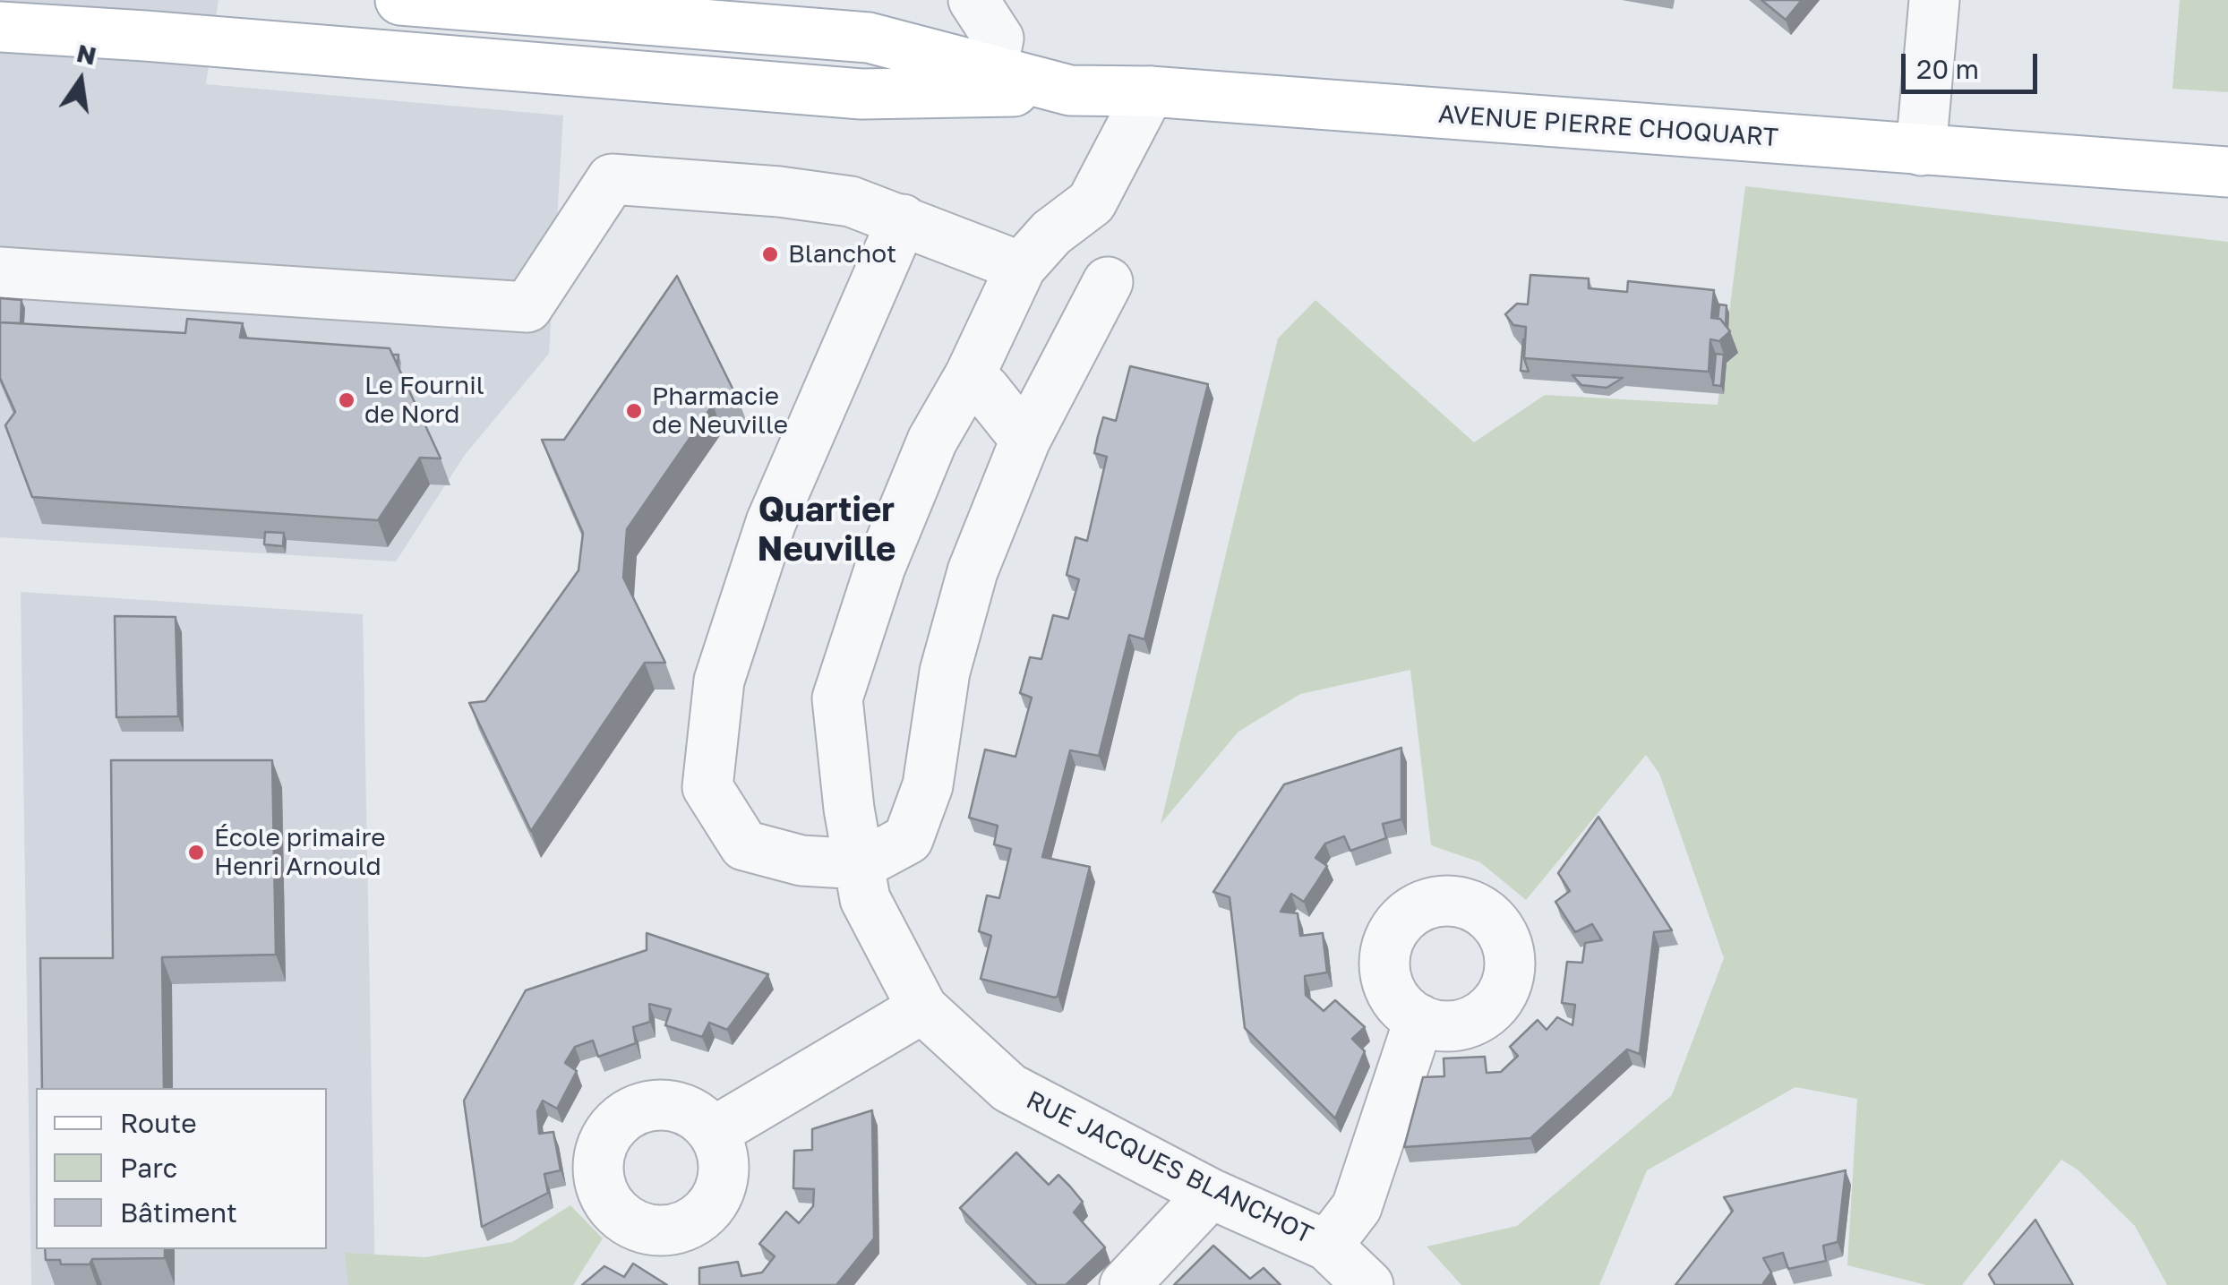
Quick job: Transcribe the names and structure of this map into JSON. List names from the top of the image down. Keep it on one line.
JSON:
{"streets":{"main road":["AVENUE PIERRE CHOQUART"],"street":["RUE JACQUES BLANCHOT"]},"crossings":[["AVENUE PIERRE CHOQUART","RUE JACQUES BLANCHOT"]],"districts":["Quartier Neuville"],"places":["Blanchot","Le Fournil de Nord","Pharmacie de Neuville","École primaire Henri Arnould"],"legend":["Route","Parc","Bâtiment"],"scale_bar":"20 m","north":"top"}
